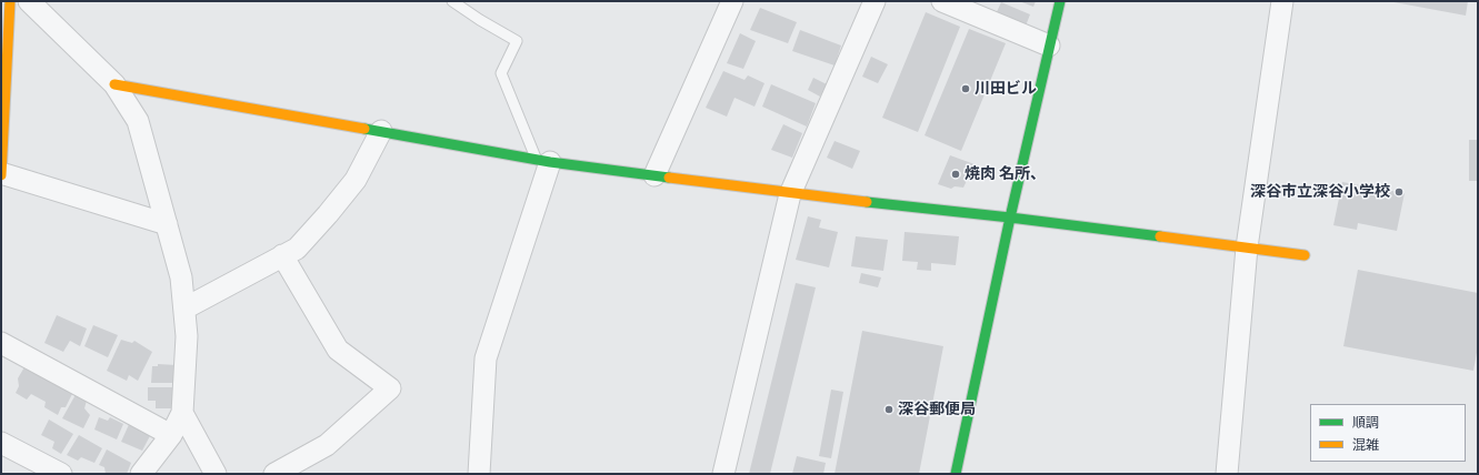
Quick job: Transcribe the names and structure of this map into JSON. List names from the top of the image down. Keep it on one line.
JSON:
{"places":["川田ビル","焼肉 名所、","深谷市立深谷小学校","深谷郵便局"],"legend":["順調","混雑"]}
